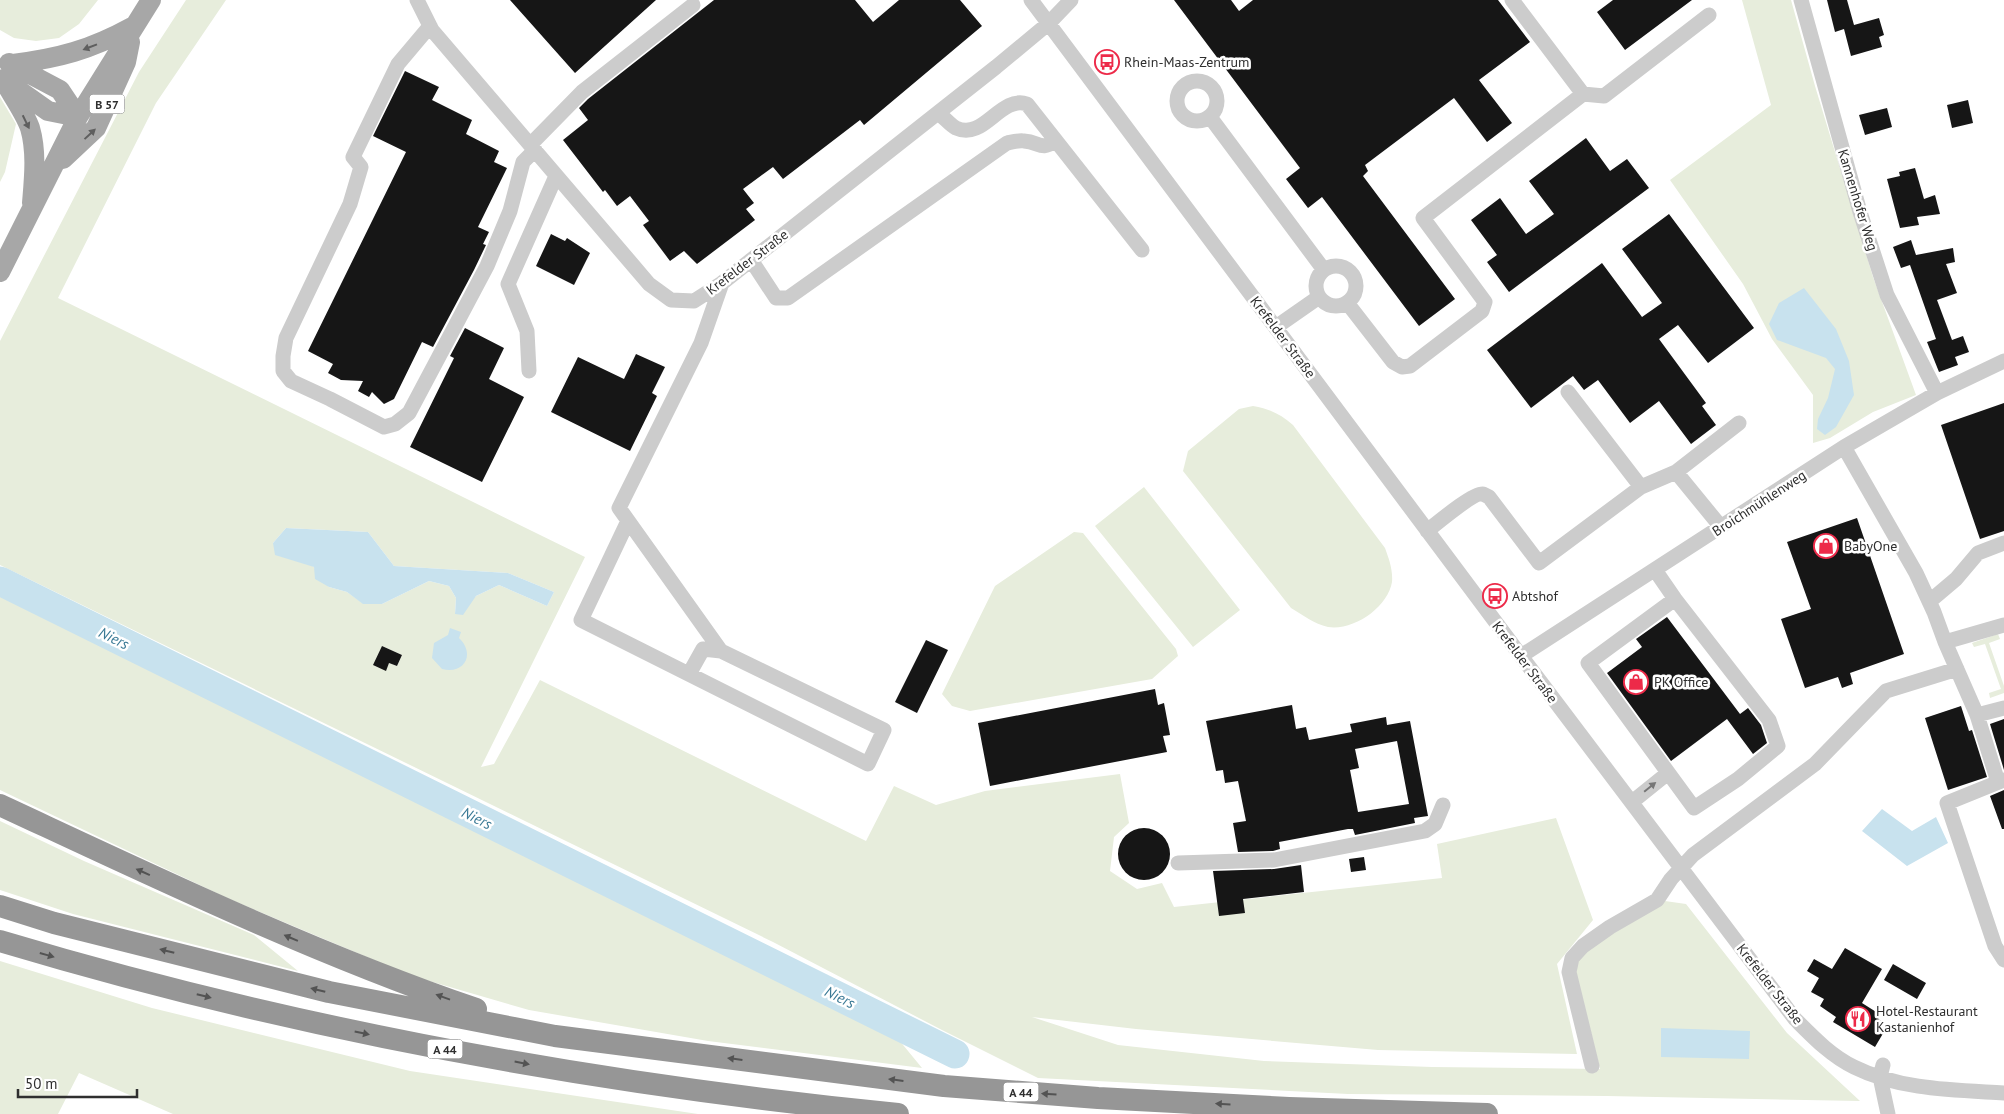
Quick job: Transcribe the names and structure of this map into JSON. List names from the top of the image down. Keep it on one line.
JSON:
{"streets":{"highway":["A 44"],"main road":["B 57"],"street":["Kannenhofer Weg","Krefelder Straße","Broichmühlenweg"]},"crossings":[["Kannenhofer Weg","Broichmühlenweg"],["Krefelder Straße","Broichmühlenweg"]],"water":["Niers"],"places":{"bus stop":["Rhein-Maas-Zentrum","Abtshof"],"shop":["BabyOne","PK Office"],"restaurant":["Hotel-Restaurant Kastanienhof"]},"scale_bar":"50 m"}
